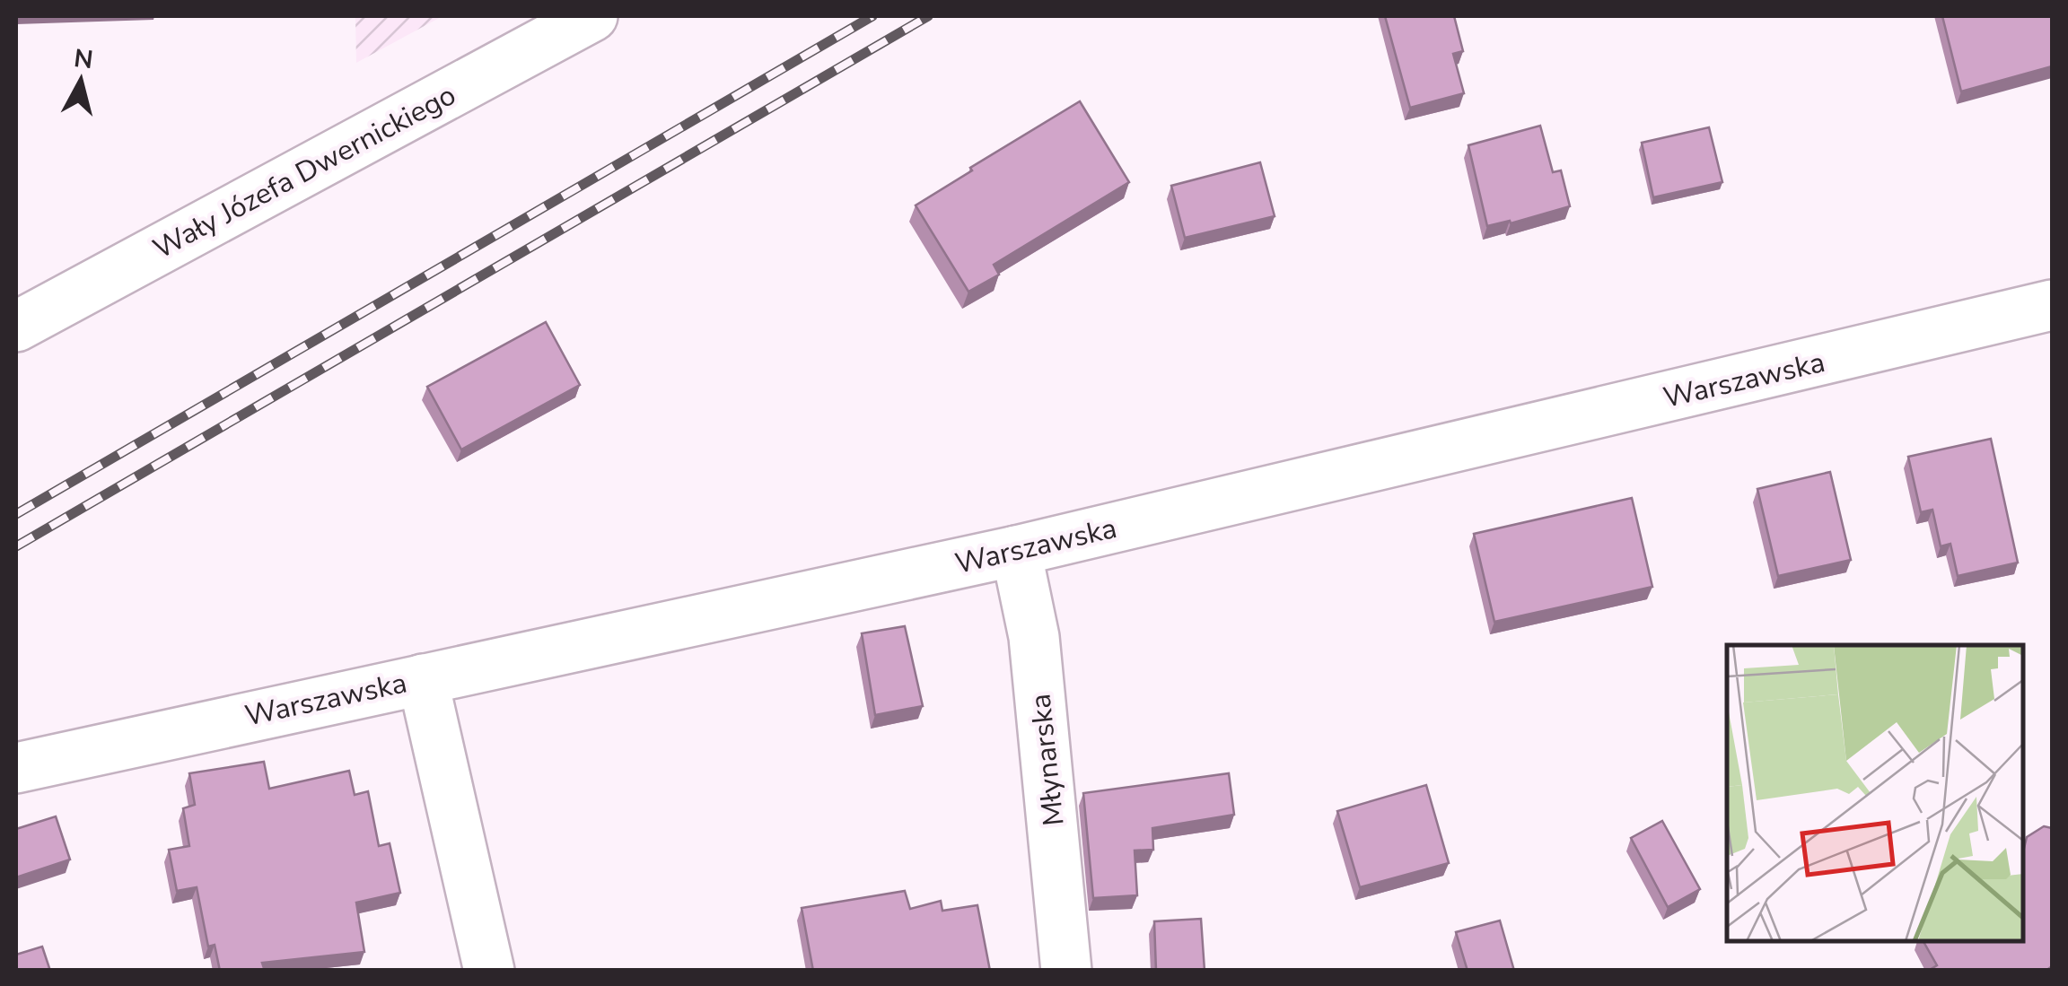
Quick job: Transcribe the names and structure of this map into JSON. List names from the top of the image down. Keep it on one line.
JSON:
{"streets":{"street":["Wały Józefa Dwernickiego","Warszawska","Młynarska"]},"crossings":[["Warszawska","Młynarska"]],"north":"top"}
